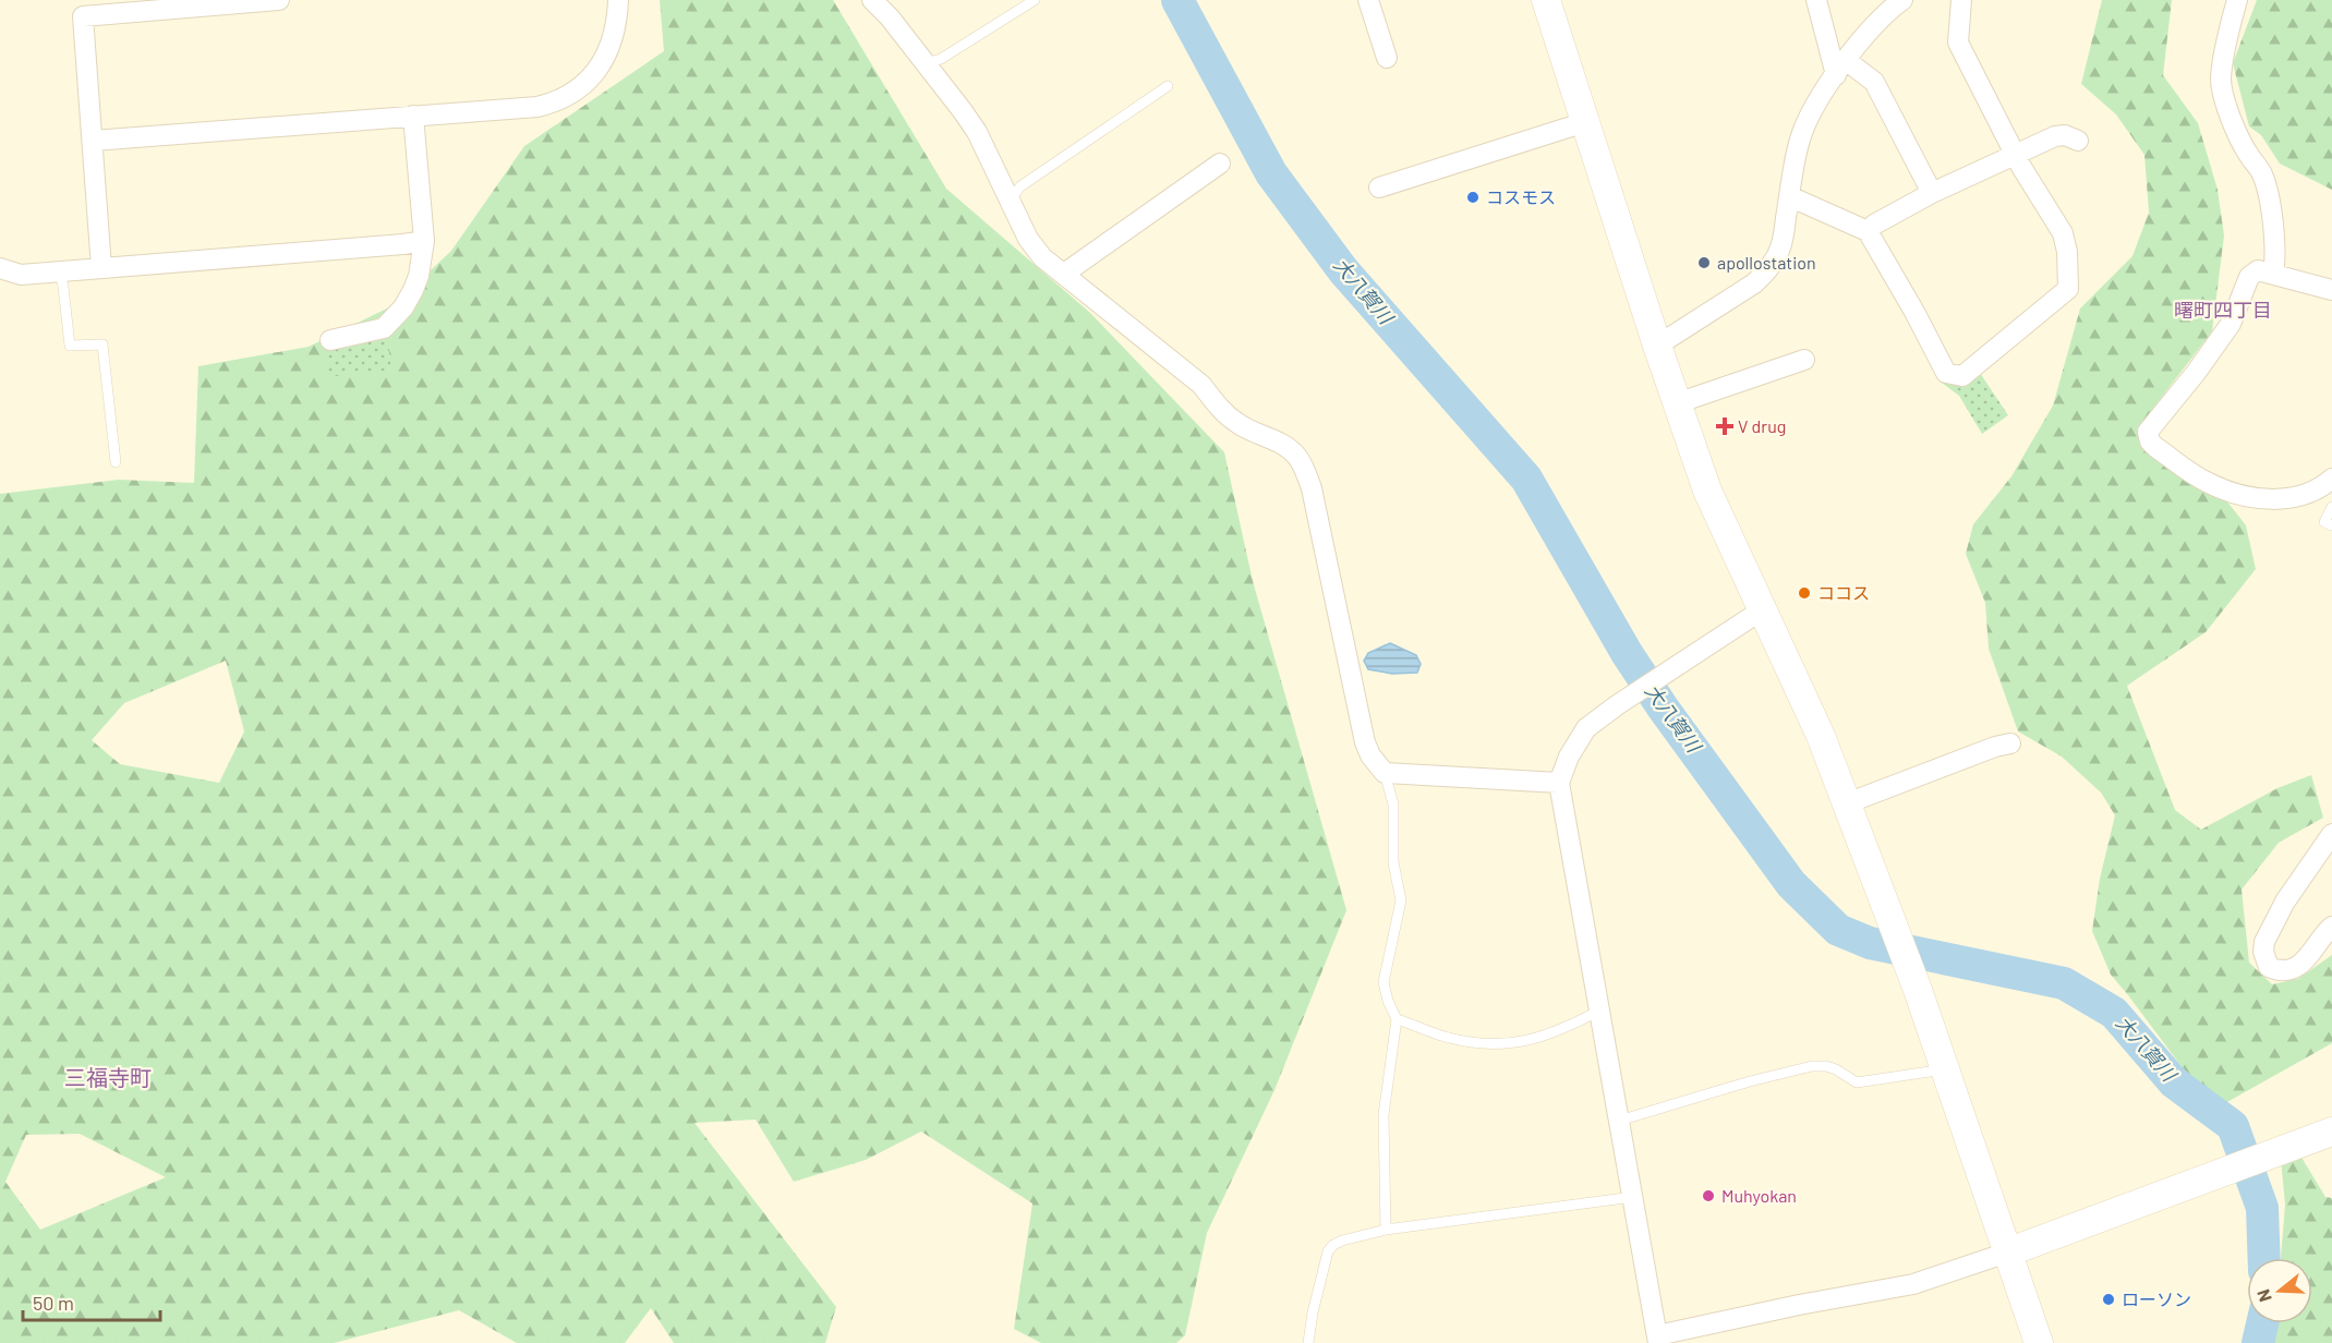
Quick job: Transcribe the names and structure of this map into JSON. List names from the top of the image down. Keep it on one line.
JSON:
{"districts":["曙町四丁目","三福寺町"],"water":["大八賀川"],"places":{"other":["コスモス","apollostation","ココス","Muhyokan","ローソン"],"health":["V drug"]},"scale_bar":"50 m","north":"left"}
